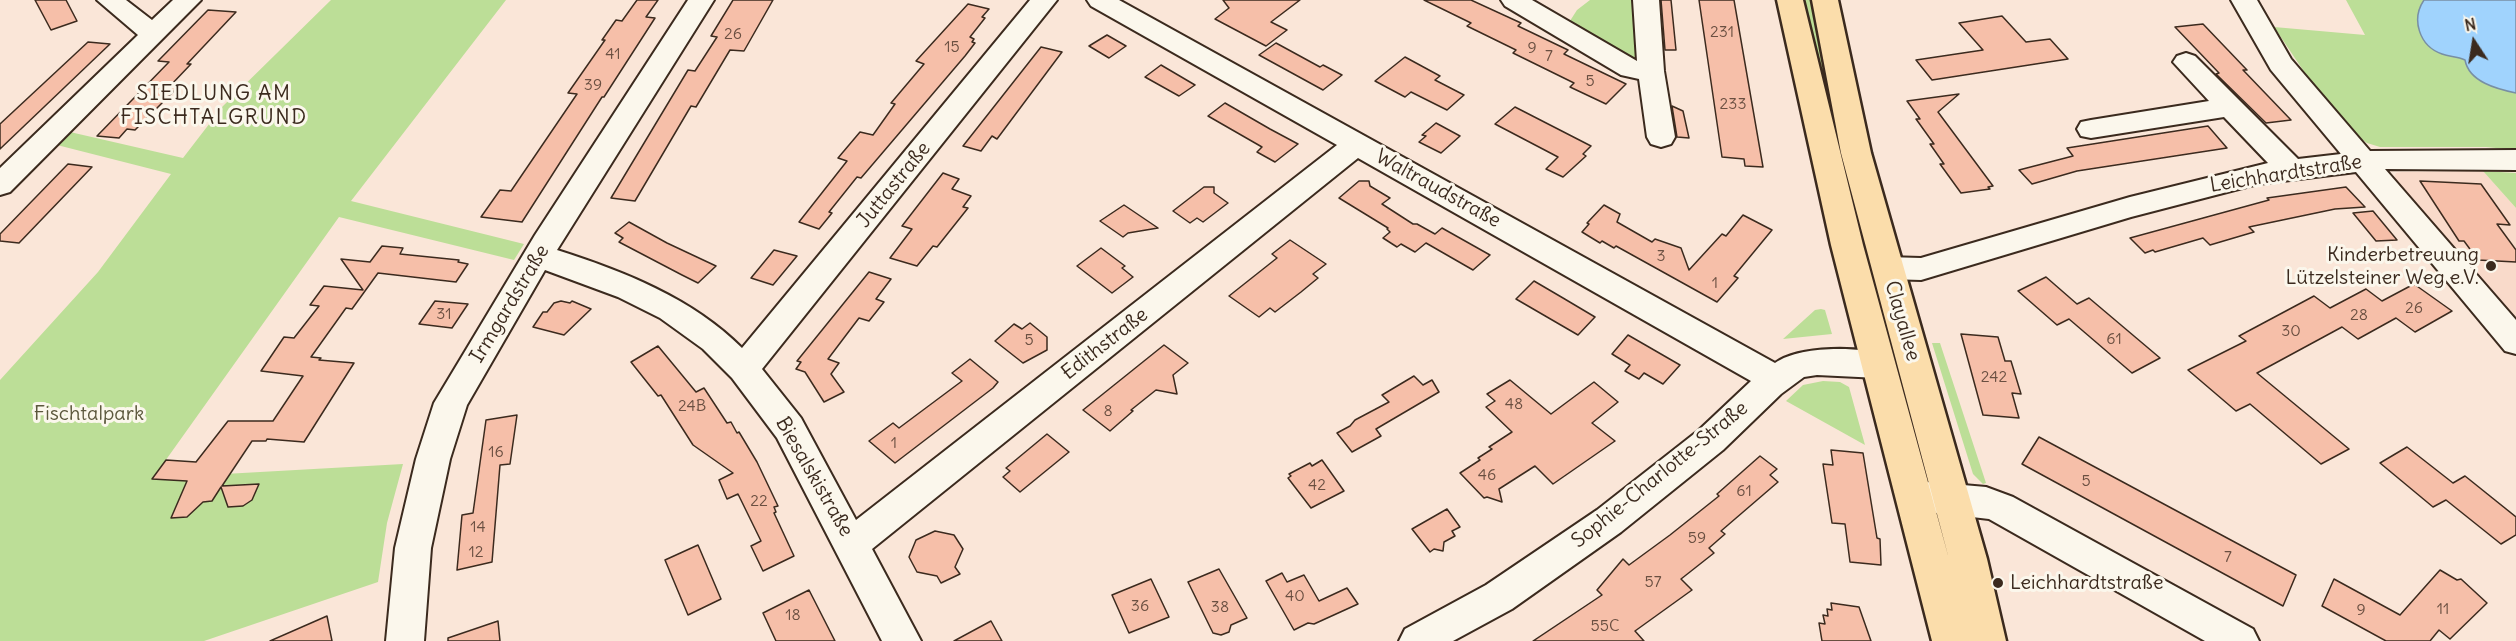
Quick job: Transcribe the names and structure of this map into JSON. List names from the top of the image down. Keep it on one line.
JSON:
{"streets":{"main road":["Clayallee"],"street":["Leichhardtstraße","Juttastraße","Waltraudstraße","Irmgardstraße","Edithstraße","Sophie-Charlotte-Straße","Biesalskistraße"]},"crossings":[["Leichhardtstraße","Clayallee"],["Juttastraße","Biesalskistraße"],["Waltraudstraße","Edithstraße"],["Waltraudstraße","Sophie-Charlotte-Straße"],["Irmgardstraße","Biesalskistraße"],["Clayallee","Sophie-Charlotte-Straße"],["Edithstraße","Biesalskistraße"]],"districts":["SIEDLUNG AM FISCHTALGRUND"],"parks":["Fischtalpark"],"places":["Kinderbetreuung Lützelsteiner Weg e.V.","Leichhardtstraße"],"house_numbers":["231","26","15","9","41","7","5","39","233","3","1","26","31","28","30","61","5","242","48","24B","8","1","16","46","5","42","61","22","14","59","12","7","57","40","36","38","11","9","18","55C"],"north":"top"}
